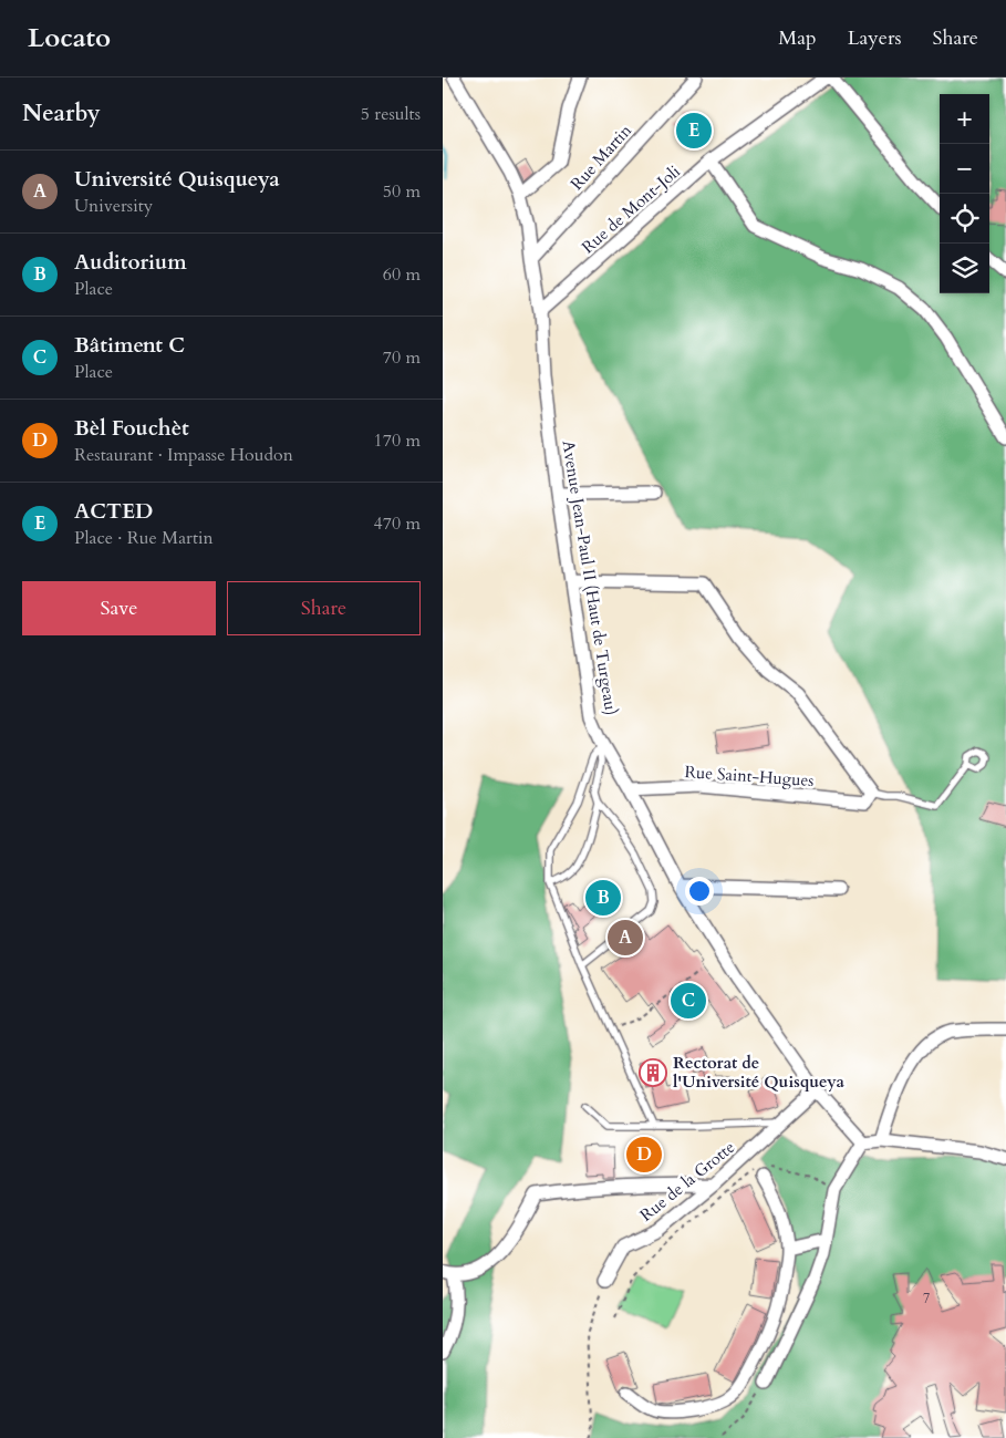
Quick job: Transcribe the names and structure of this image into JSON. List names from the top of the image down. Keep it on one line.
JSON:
{"streets":{"street":["Rue Martin","Rue de Mont-Joli","Avenue Jean-Paul II (Haut de Turgeau)","Rue Saint-Hugues","Rue de la Grotte"]},"crossings":[["Rue Martin","Avenue Jean-Paul II (Haut de Turgeau)"],["Rue de Mont-Joli","Avenue Jean-Paul II (Haut de Turgeau)"],["Avenue Jean-Paul II (Haut de Turgeau)","Rue Saint-Hugues"],["Avenue Jean-Paul II (Haut de Turgeau)","Rue de la Grotte"]],"places":{"building":["Rectorat de l'Université Quisqueya"]},"house_numbers":["7"],"page":{"header":"Locato","nav":["Map","Layers","Share"],"heading":["Nearby","5 results"],"map_buttons":["+","−"],"pins":["E","B","A","C","D"],"list":[{"mark":"A","name":"Université Quisqueya","note":"University","value":"50 m"},{"mark":"B","name":"Auditorium","note":"Place","value":"60 m"},{"mark":"C","name":"Bâtiment C","note":"Place","value":"70 m"},{"mark":"D","name":"Bèl Fouchèt","note":"Restaurant · Impasse Houdon","value":"170 m"},{"mark":"E","name":"ACTED","note":"Place · Rue Martin","value":"470 m"}],"buttons":["Save","Share"]}}
